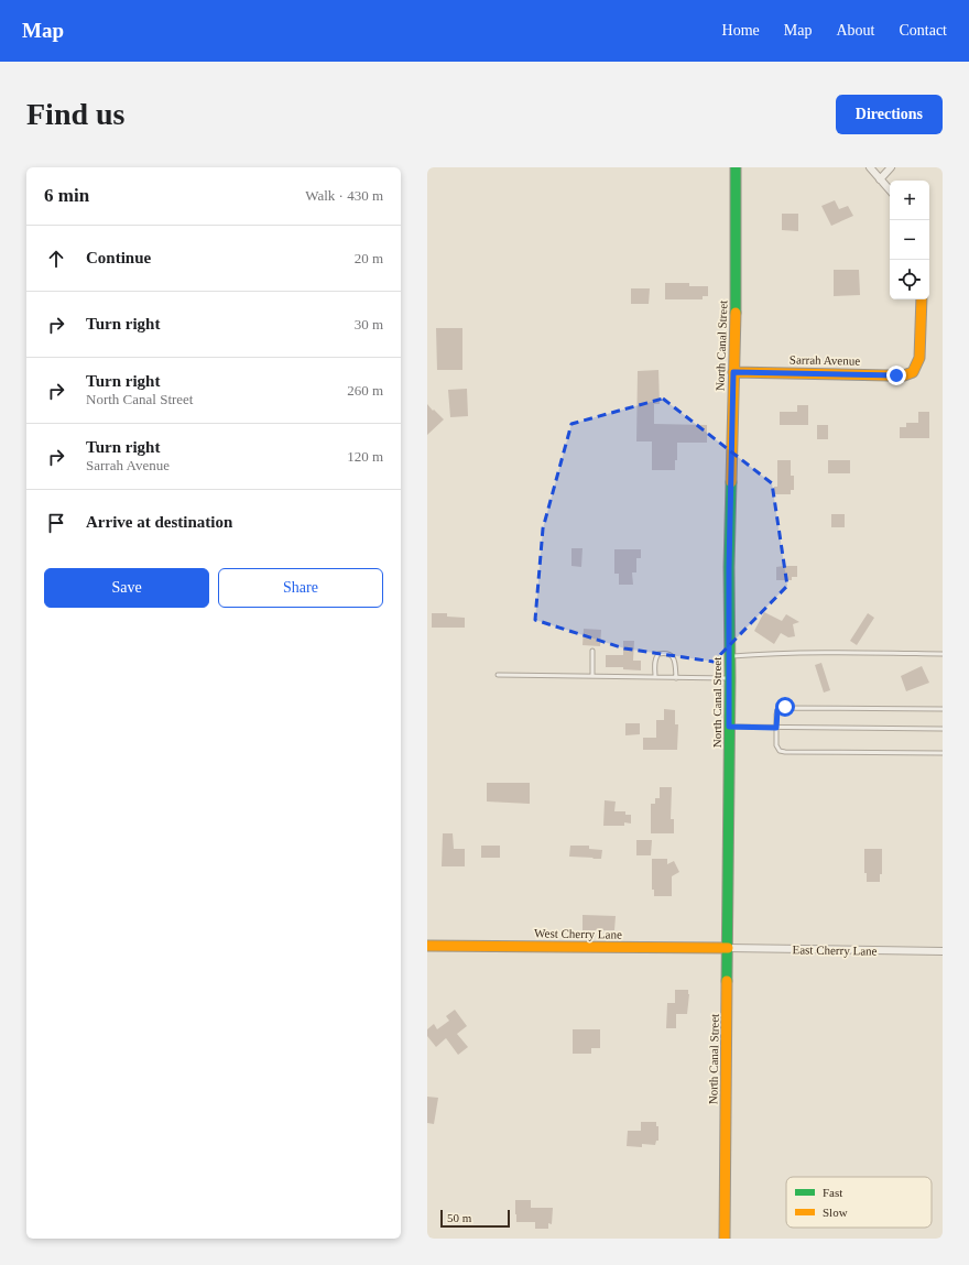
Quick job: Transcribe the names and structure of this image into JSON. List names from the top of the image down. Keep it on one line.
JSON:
{"streets":{"main road":["North Canal Street","Sarrah Avenue","West Cherry Lane"],"street":["East Cherry Lane"]},"crossings":[["North Canal Street","Sarrah Avenue"],["North Canal Street","West Cherry Lane"],["North Canal Street","East Cherry Lane"],["West Cherry Lane","East Cherry Lane"]],"legend":["Fast","Slow"],"scale_bar":"50 m","page":{"header":"Map","nav":["Home","Map","About","Contact"],"buttons":["Directions",["Save","Share"]],"title":"Find us","heading":["6 min","Walk · 430 m"],"map_buttons":["+","−"],"list":[["Continue","20 m"],["Turn right","30 m"],["Turn right","North Canal Street","260 m"],["Turn right","Sarrah Avenue","120 m"],"Arrive at destination"],"scale":"50 m"}}
